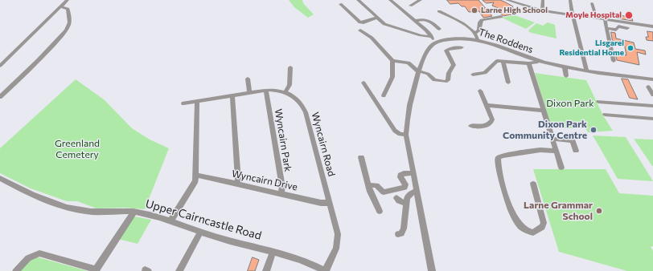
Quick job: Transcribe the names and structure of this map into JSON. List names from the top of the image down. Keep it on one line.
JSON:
{"streets":{"street":["The Roddens","Wyncairn Park","Wyncairn Road","Wyncairn Drive","Upper Cairncastle Road"]},"crossings":[["Wyncairn Park","Wyncairn Road"],["Wyncairn Park","Wyncairn Drive"],["Wyncairn Road","Wyncairn Drive"],["Wyncairn Road","Upper Cairncastle Road"]],"parks":["Dixon Park","Greenland Cemetery"],"places":["Larne High School","Moyle Hospital","Lisgarel Residential Home","Dixon Park Community Centre","Larne Grammar School"]}
